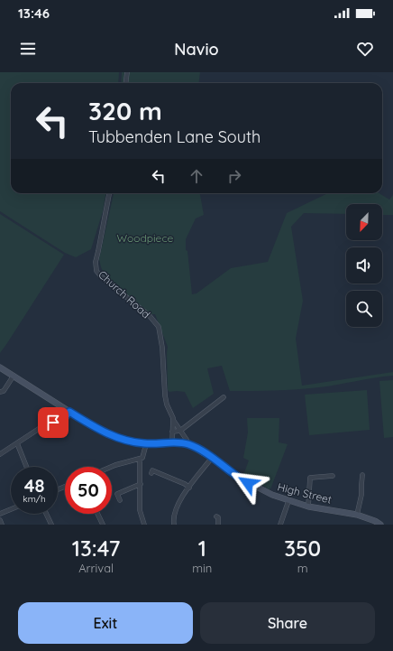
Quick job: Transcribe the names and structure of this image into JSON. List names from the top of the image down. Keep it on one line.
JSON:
{"streets":{"main road":["High Street"],"street":["Church Road"]},"crossings":[["Church Road","High Street"]],"parks":["Woodpiece"],"north":"bottom left","page":{"status":"13:46","header":"Navio","turn":["320 m","Tubbenden Lane South"],"speed":"48 km/h","limit":"50","eta":["13:47","Arrival","1","min","350","m"],"buttons":["Exit","Share"]}}
